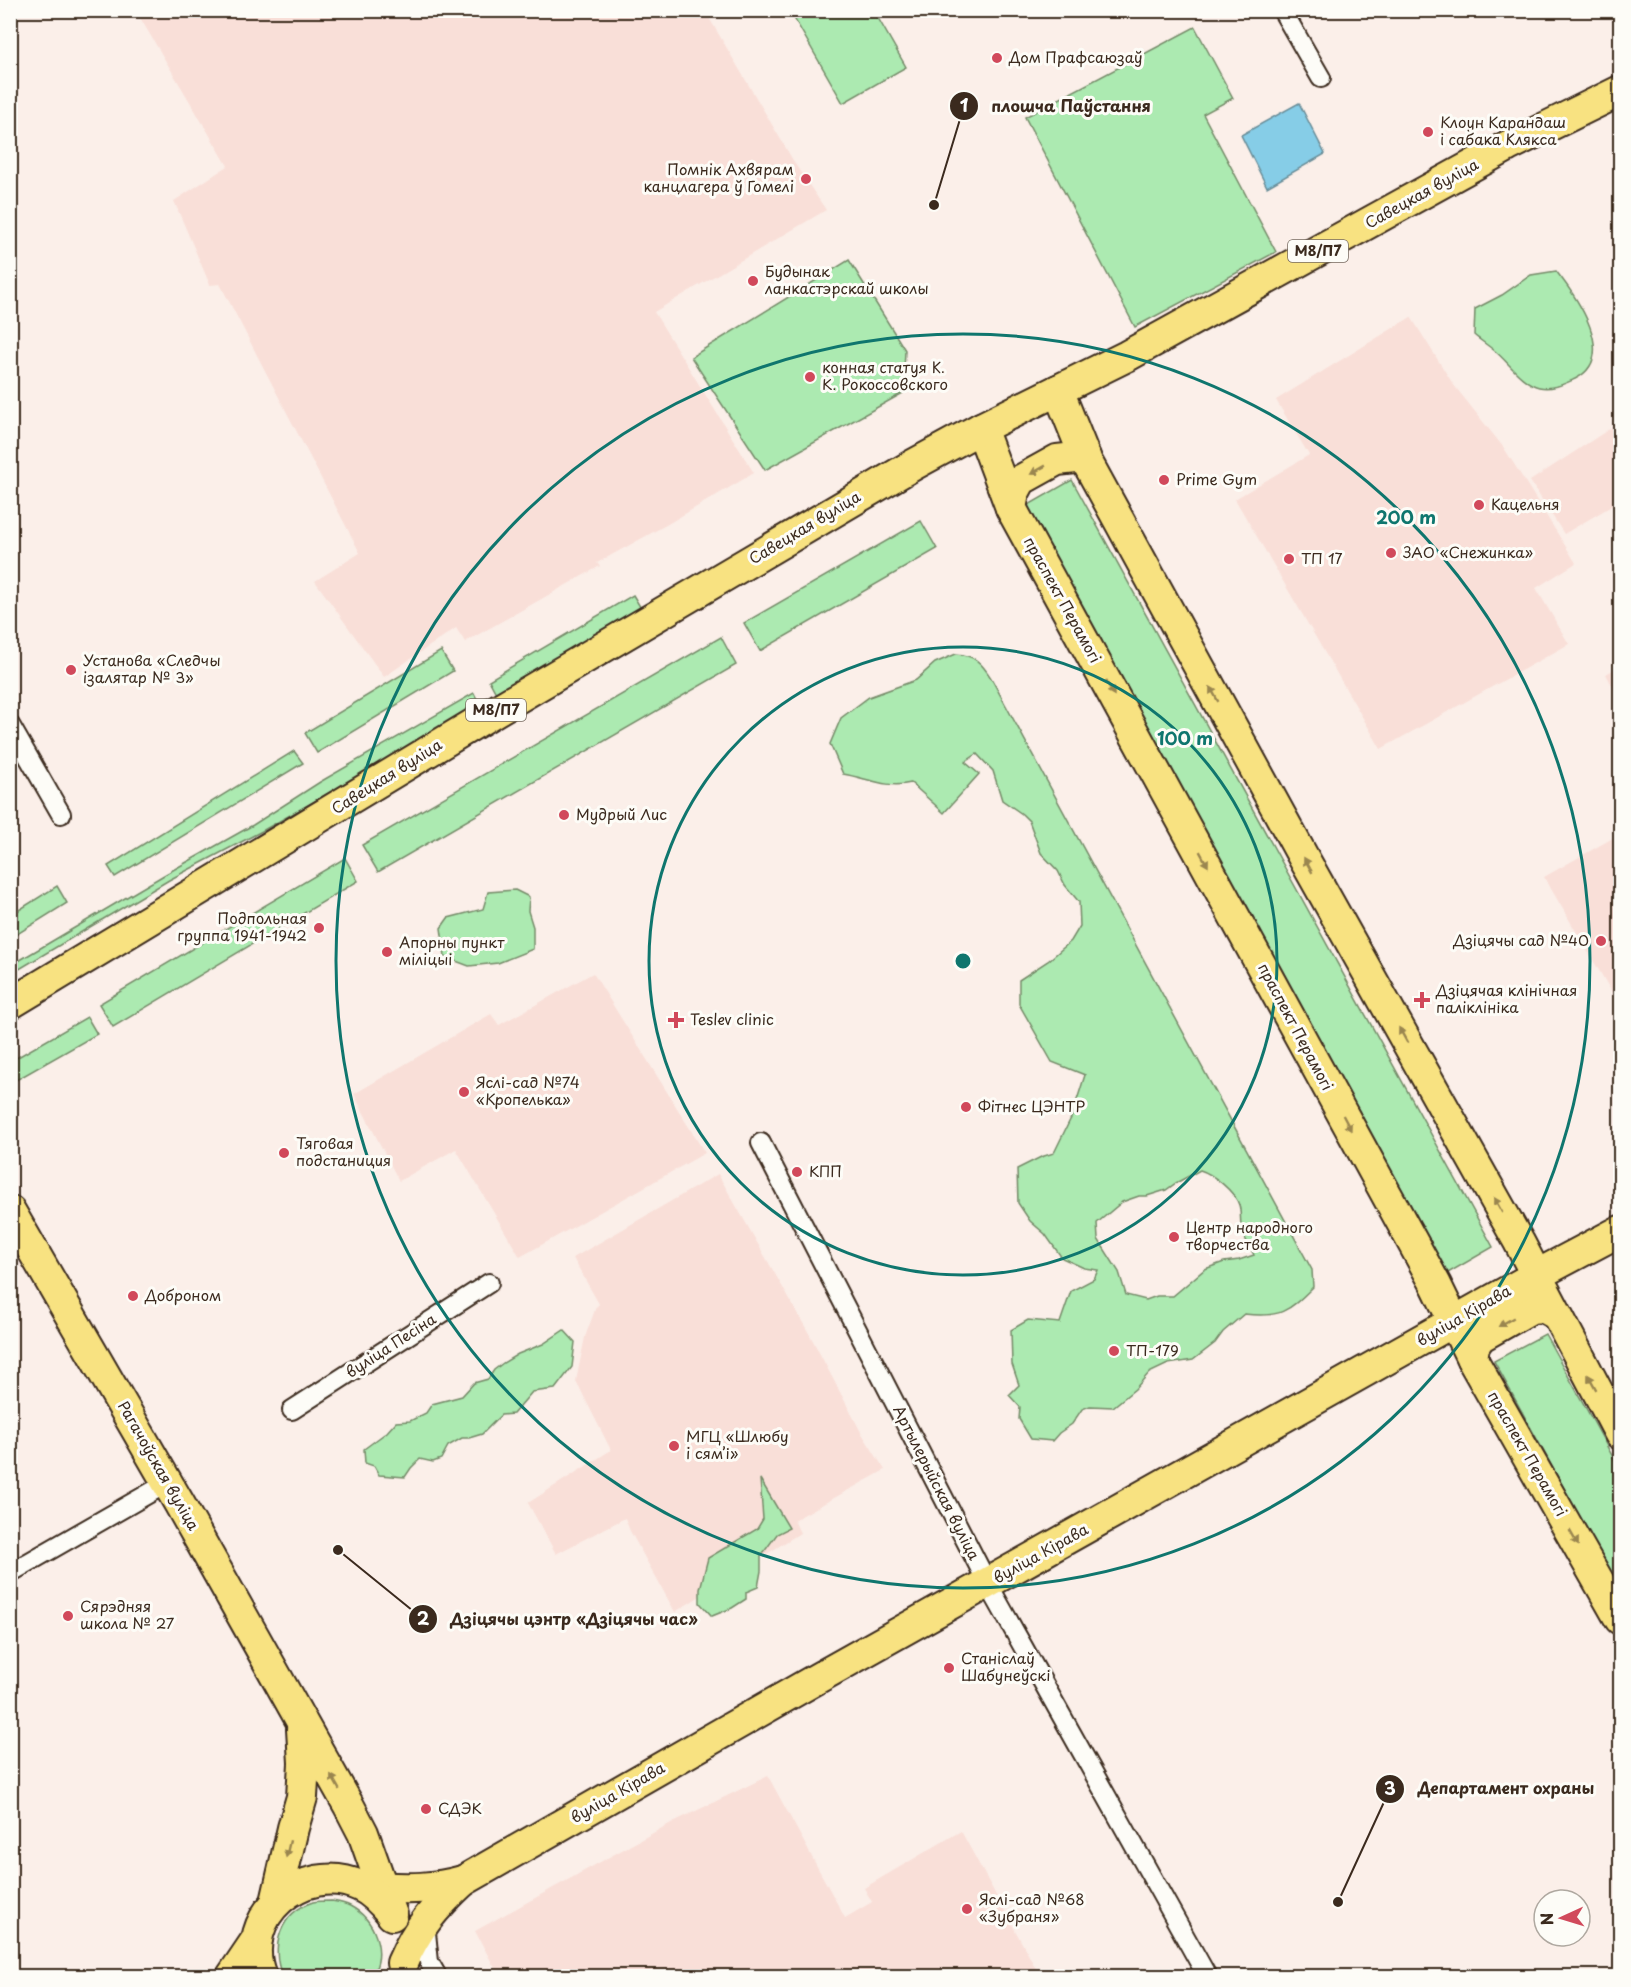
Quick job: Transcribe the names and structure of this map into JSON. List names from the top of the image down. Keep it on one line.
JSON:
{"streets":{"main road":["Савецкая вуліца","М8/П7","праспект Перамогі","вуліца Кірава","Рагачоўская вуліца"],"street":["вуліца Песіна","Артылерыйская вуліца"]},"crossings":[["Савецкая вуліца","праспект Перамогі"],["праспект Перамогі","вуліца Кірава"],["вуліца Кірава","Рагачоўская вуліца"],["вуліца Кірава","Артылерыйская вуліца"]],"places":{"other":["Дом Прафсаюзаў","Клоун Карандаш і сабака Клякса","Помнік Ахвярам канцлагера ў Гомелі","плошча Паўстання","Будынак ланкастэрскай школы","конная статуя К. К. Рокоссовского","Prime Gym","Кацельня","ЗАО «Снежинка»","ТП 17","Установа «Следчы ізалятар № 3»","Мудрый Лис","Подпольная группа 1941-1942","Дзіцячы сад №40","Апорны пункт міліцыі","Яслі-сад №74 «Кропелька»","Фітнес ЦЭНТР","Тяговая подстаниция","КПП","Центр народного творчества","Доброном","ТП-179","МГЦ «Шлюбу і сямʼі»","Дзіцячы цэнтр «Дзіцячы час»","Сярэдняя школа № 27","Станіслаў Шабунеўскі","СДЭК","Департамент охраны","Яслі-сад №68 «Зубраня»"],"health":["Дзіцячая клінічная паліклініка","Teslev clinic"]},"north":"left","rings":["200 m","100 m"]}
